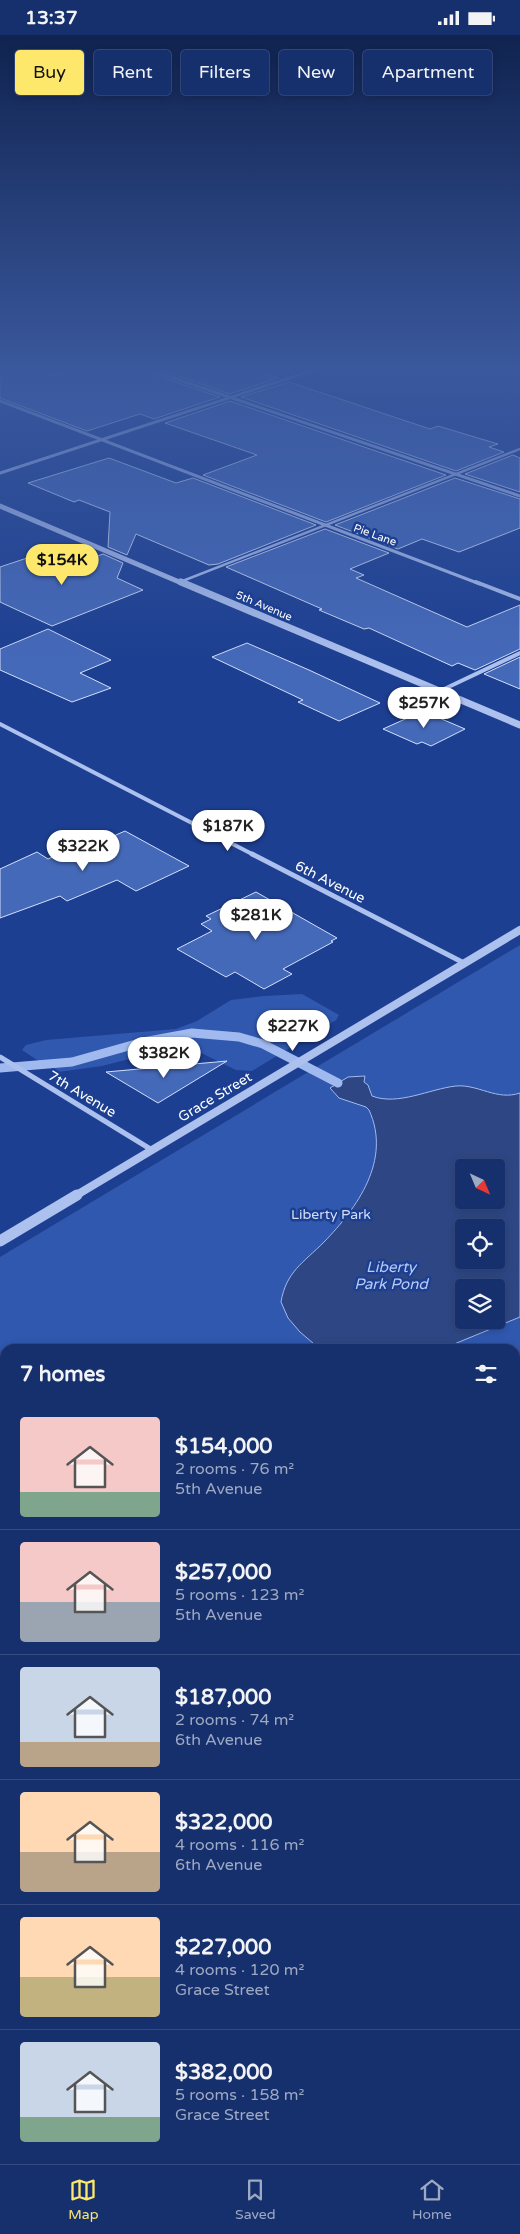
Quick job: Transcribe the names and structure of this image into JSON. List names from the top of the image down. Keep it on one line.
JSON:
{"streets":{"street":["Pie Lane","5th Avenue","6th Avenue","7th Avenue","Grace Street"]},"crossings":[["6th Avenue","Grace Street"],["7th Avenue","Grace Street"]],"water":["Liberty Park Pond"],"parks":["Liberty Park"],"north":"bottom right","page":{"status":"13:37","chip":["Buy","Rent","Filters","New","Apartment"],"price":["$154K","$257K","$187K","$322K","$281K","$227K","$382K"],"heading":"7 homes","list":[{"name":"$154,000","note":"2 rooms · 76 m² · 5th Avenue"},{"name":"$257,000","note":"5 rooms · 123 m² · 5th Avenue"},{"name":"$187,000","note":"2 rooms · 74 m² · 6th Avenue"},{"name":"$322,000","note":"4 rooms · 116 m² · 6th Avenue"},{"name":"$227,000","note":"4 rooms · 120 m² · Grace Street"},{"name":"$382,000","note":"5 rooms · 158 m² · Grace Street"}],"tabs":["Map","Saved","Home"]}}
